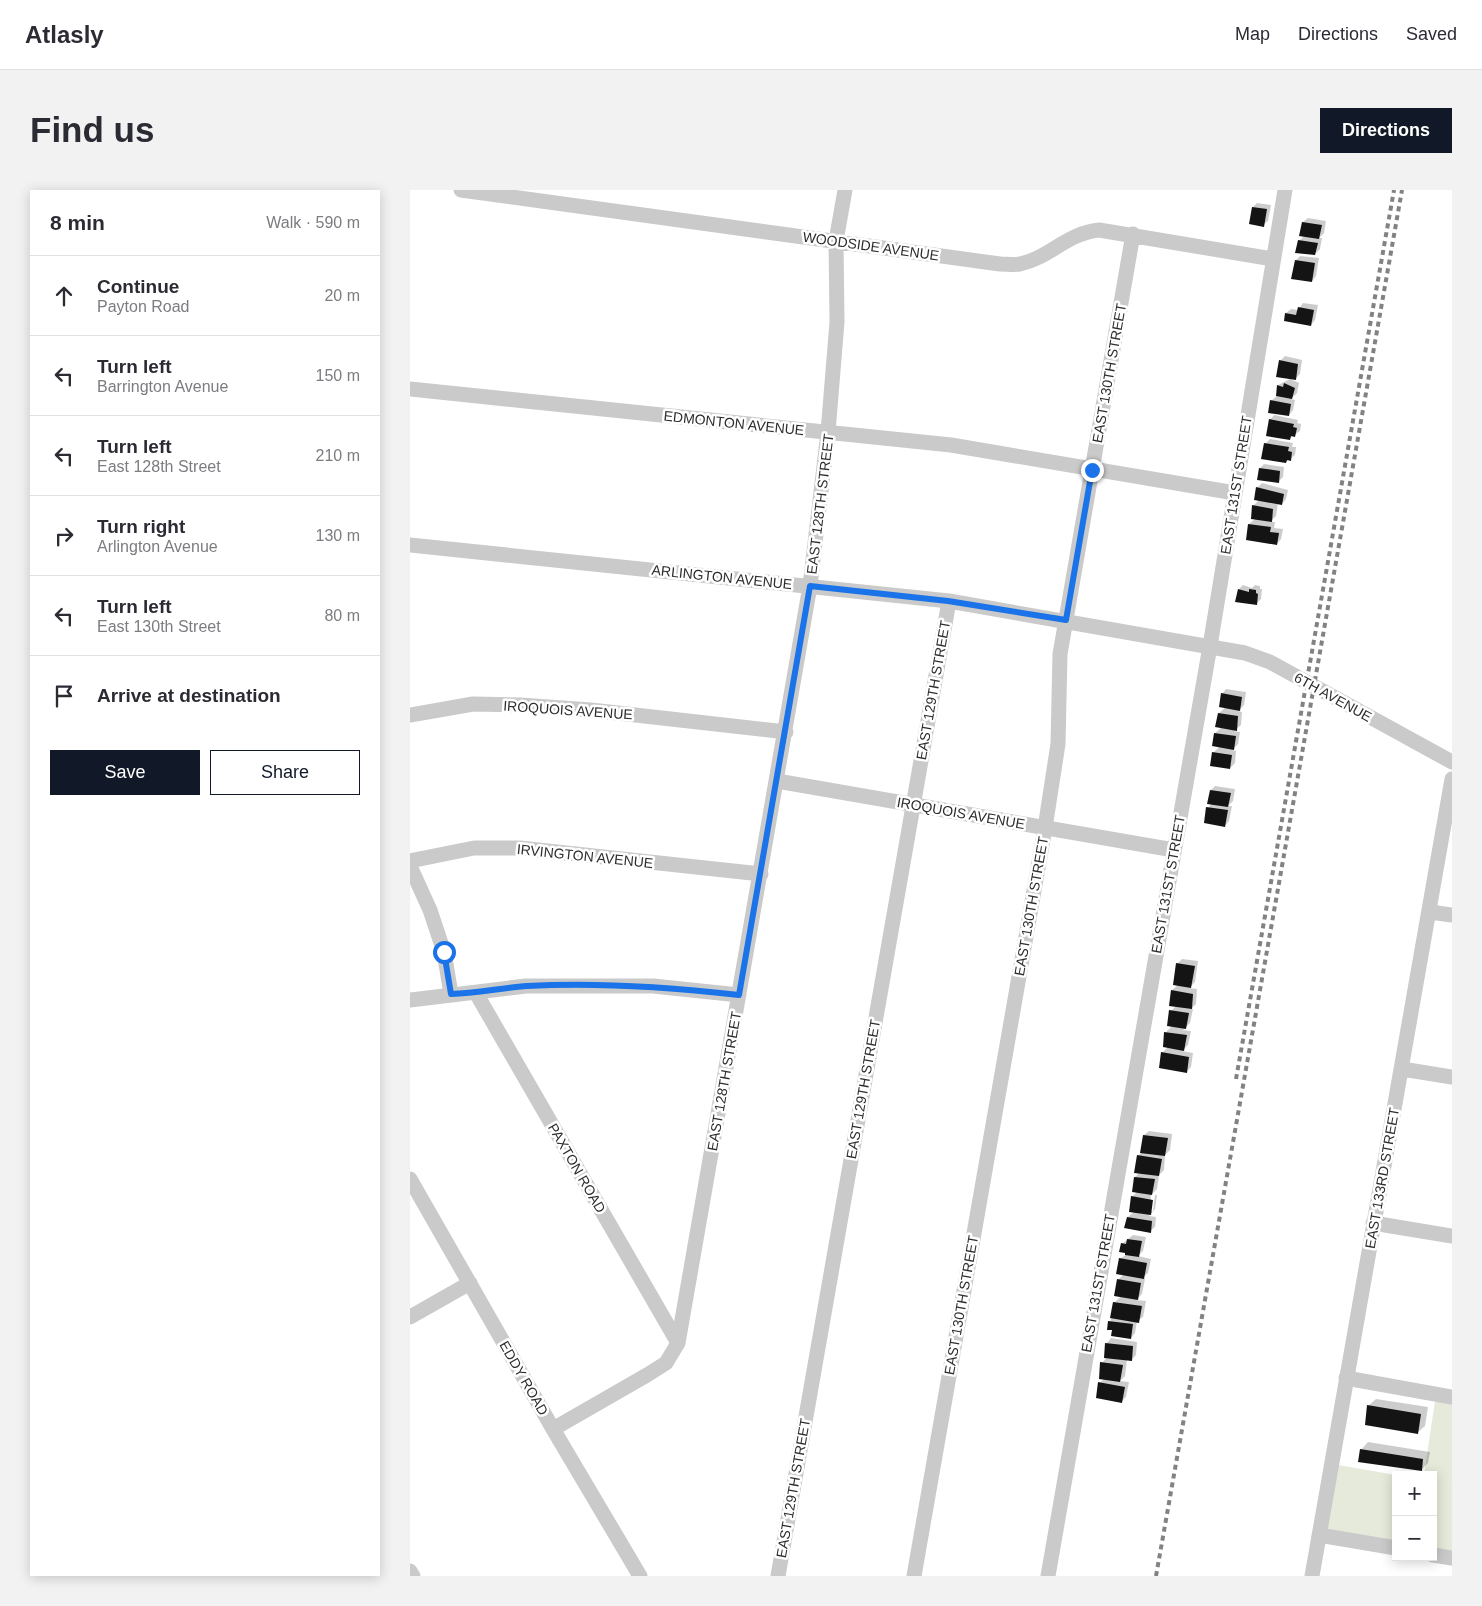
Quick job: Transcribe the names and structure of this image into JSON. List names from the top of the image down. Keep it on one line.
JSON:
{"streets":{"street":["WOODSIDE AVENUE","EAST 130TH STREET","EDMONTON AVENUE","EAST 131ST STREET","EAST 128TH STREET","ARLINGTON AVENUE","EAST 129TH STREET","6TH AVENUE","IROQUOIS AVENUE","IRVINGTON AVENUE","PAXTON ROAD","EAST 133RD STREET","EDDY ROAD"]},"crossings":[["WOODSIDE AVENUE","EAST 130TH STREET"],["WOODSIDE AVENUE","EAST 131ST STREET"],["WOODSIDE AVENUE","EAST 128TH STREET"],["EAST 130TH STREET","EDMONTON AVENUE"],["EAST 130TH STREET","ARLINGTON AVENUE"],["EAST 130TH STREET","IROQUOIS AVENUE"],["EDMONTON AVENUE","EAST 131ST STREET"],["EDMONTON AVENUE","EAST 128TH STREET"],["EAST 131ST STREET","ARLINGTON AVENUE"],["EAST 131ST STREET","6TH AVENUE"],["EAST 131ST STREET","IROQUOIS AVENUE"],["EAST 128TH STREET","ARLINGTON AVENUE"],["EAST 128TH STREET","IROQUOIS AVENUE"],["EAST 128TH STREET","IRVINGTON AVENUE"],["EAST 128TH STREET","PAXTON ROAD"],["EAST 128TH STREET","EDDY ROAD"],["ARLINGTON AVENUE","EAST 129TH STREET"],["ARLINGTON AVENUE","6TH AVENUE"],["EAST 129TH STREET","IROQUOIS AVENUE"]],"page":{"header":"Atlasly","nav":["Map","Directions","Saved"],"buttons":["Directions",["Save","Share"]],"title":"Find us","heading":["8 min","Walk · 590 m"],"list":[["Continue","Payton Road","20 m"],["Turn left","Barrington Avenue","150 m"],["Turn left","East 128th Street","210 m"],["Turn right","Arlington Avenue","130 m"],["Turn left","East 130th Street","80 m"],"Arrive at destination"],"map_buttons":["+","−"]}}
